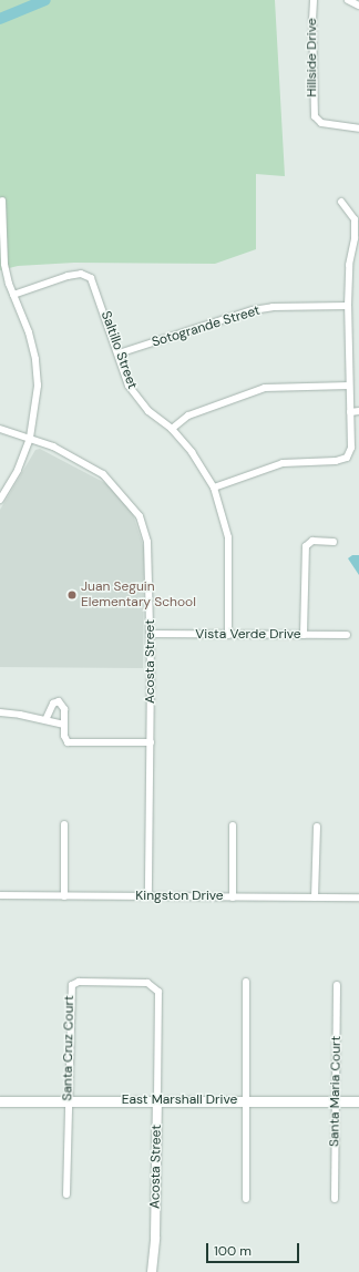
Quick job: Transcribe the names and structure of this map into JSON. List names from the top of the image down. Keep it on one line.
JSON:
{"streets":{"main road":["East Marshall Drive"],"street":["Hillside Drive","Sotogrande Street","Saltillo Street","Vista Verde Drive","Acosta Street","Kingston Drive","Santa Cruz Court","Santa Maria Court"]},"crossings":[["Sotogrande Street","Saltillo Street"],["Saltillo Street","Vista Verde Drive"],["Vista Verde Drive","Acosta Street"],["Acosta Street","Kingston Drive"],["Acosta Street","Santa Cruz Court"],["Acosta Street","East Marshall Drive"],["Santa Cruz Court","East Marshall Drive"],["Santa Maria Court","East Marshall Drive"]],"places":["Juan Seguin Elementary School"],"scale_bar":"100 m"}
